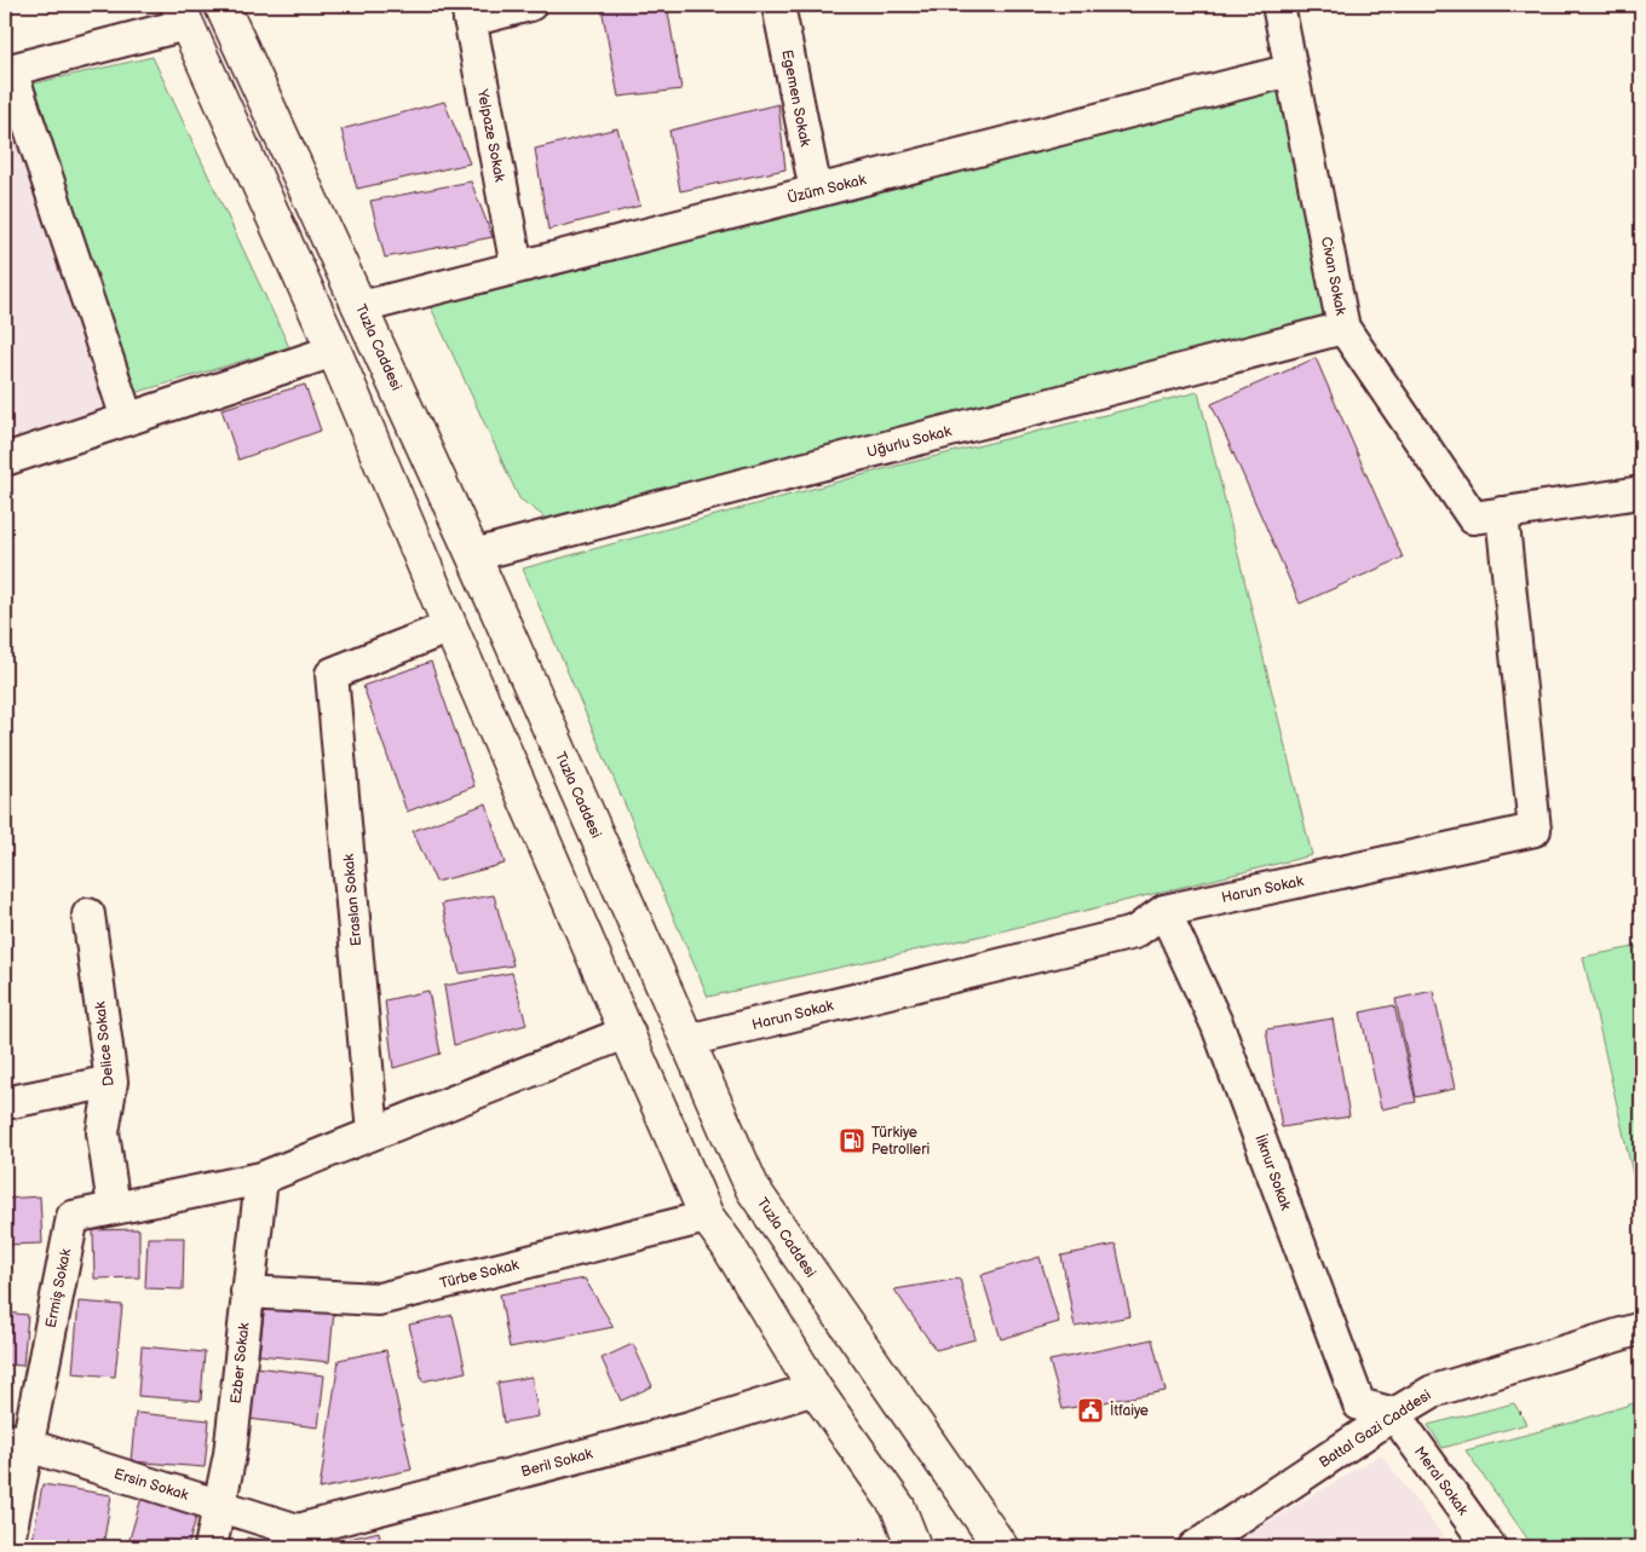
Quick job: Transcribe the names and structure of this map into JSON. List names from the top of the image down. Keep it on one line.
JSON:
{"streets":{"main road":["Tuzla Caddesi"],"street":["Egemen Sokak","Yelpaze Sokak","Üzüm Sokak","Civan Sokak","Uğurlu Sokak","Harun Sokak","Eraslan Sokak","Delice Sokak","İlknur Sokak","Türbe Sokak","Ermiş Sokak","Ezber Sokak","Battal Gazi Caddesi","Beril Sokak","Meral Sokak","Ersin Sokak"]},"crossings":[["Egemen Sokak","Üzüm Sokak"],["Yelpaze Sokak","Üzüm Sokak"],["Üzüm Sokak","Civan Sokak"],["Üzüm Sokak","Tuzla Caddesi"],["Civan Sokak","Uğurlu Sokak"],["Civan Sokak","Harun Sokak"],["Tuzla Caddesi","Uğurlu Sokak"],["Tuzla Caddesi","Harun Sokak"],["Harun Sokak","İlknur Sokak"],["Delice Sokak","Ermiş Sokak"],["İlknur Sokak","Battal Gazi Caddesi"],["İlknur Sokak","Meral Sokak"],["Türbe Sokak","Ezber Sokak"],["Ermiş Sokak","Ezber Sokak"],["Ermiş Sokak","Ersin Sokak"],["Ezber Sokak","Ersin Sokak"],["Battal Gazi Caddesi","Meral Sokak"],["Beril Sokak","Ersin Sokak"]],"places":{"fuel station":["Türkiye Petrolleri"],"public building":["İtfaiye"]}}
